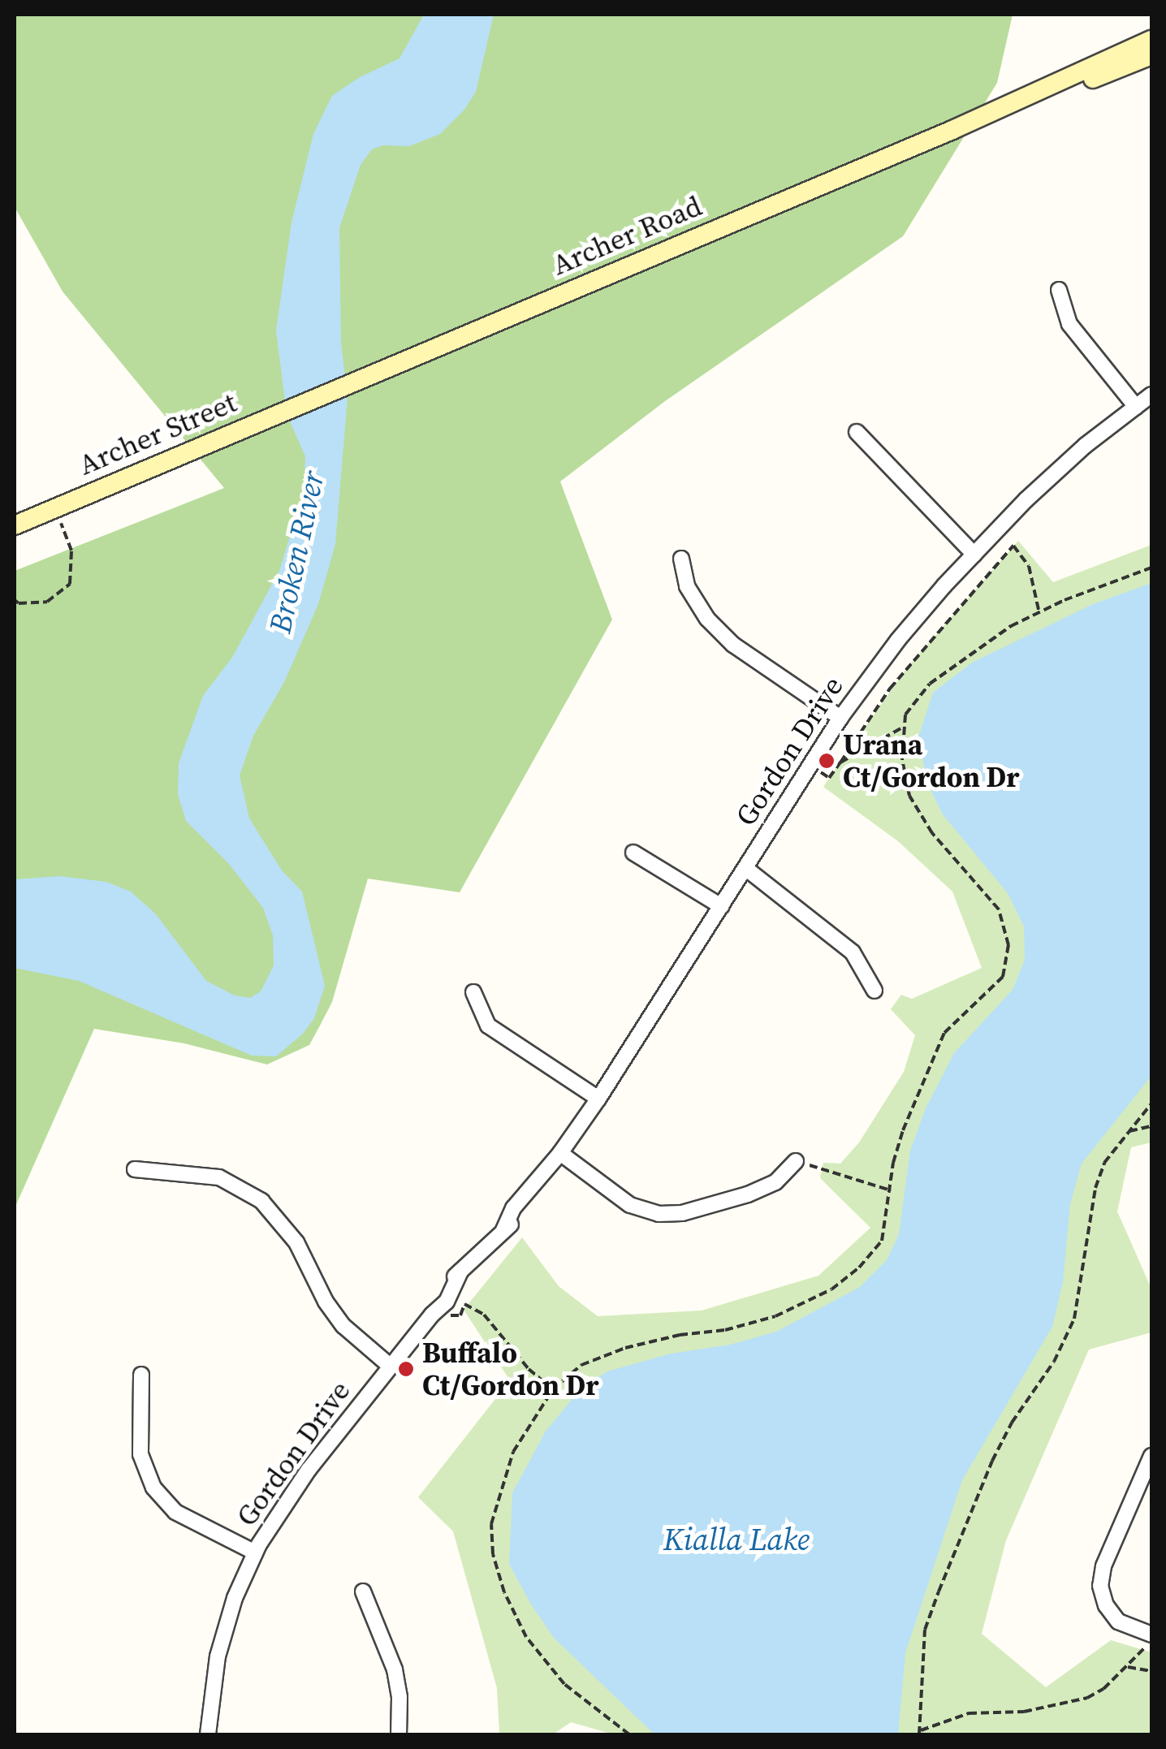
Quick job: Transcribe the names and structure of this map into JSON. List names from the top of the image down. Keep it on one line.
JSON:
{"streets":{"main road":["Archer Road","Archer Street"],"street":["Gordon Drive"]},"crossings":[["Archer Road","Archer Street"]],"water":["Broken River","Kialla Lake"],"places":["Urana Ct/Gordon Dr","Buffalo Ct/Gordon Dr"]}
